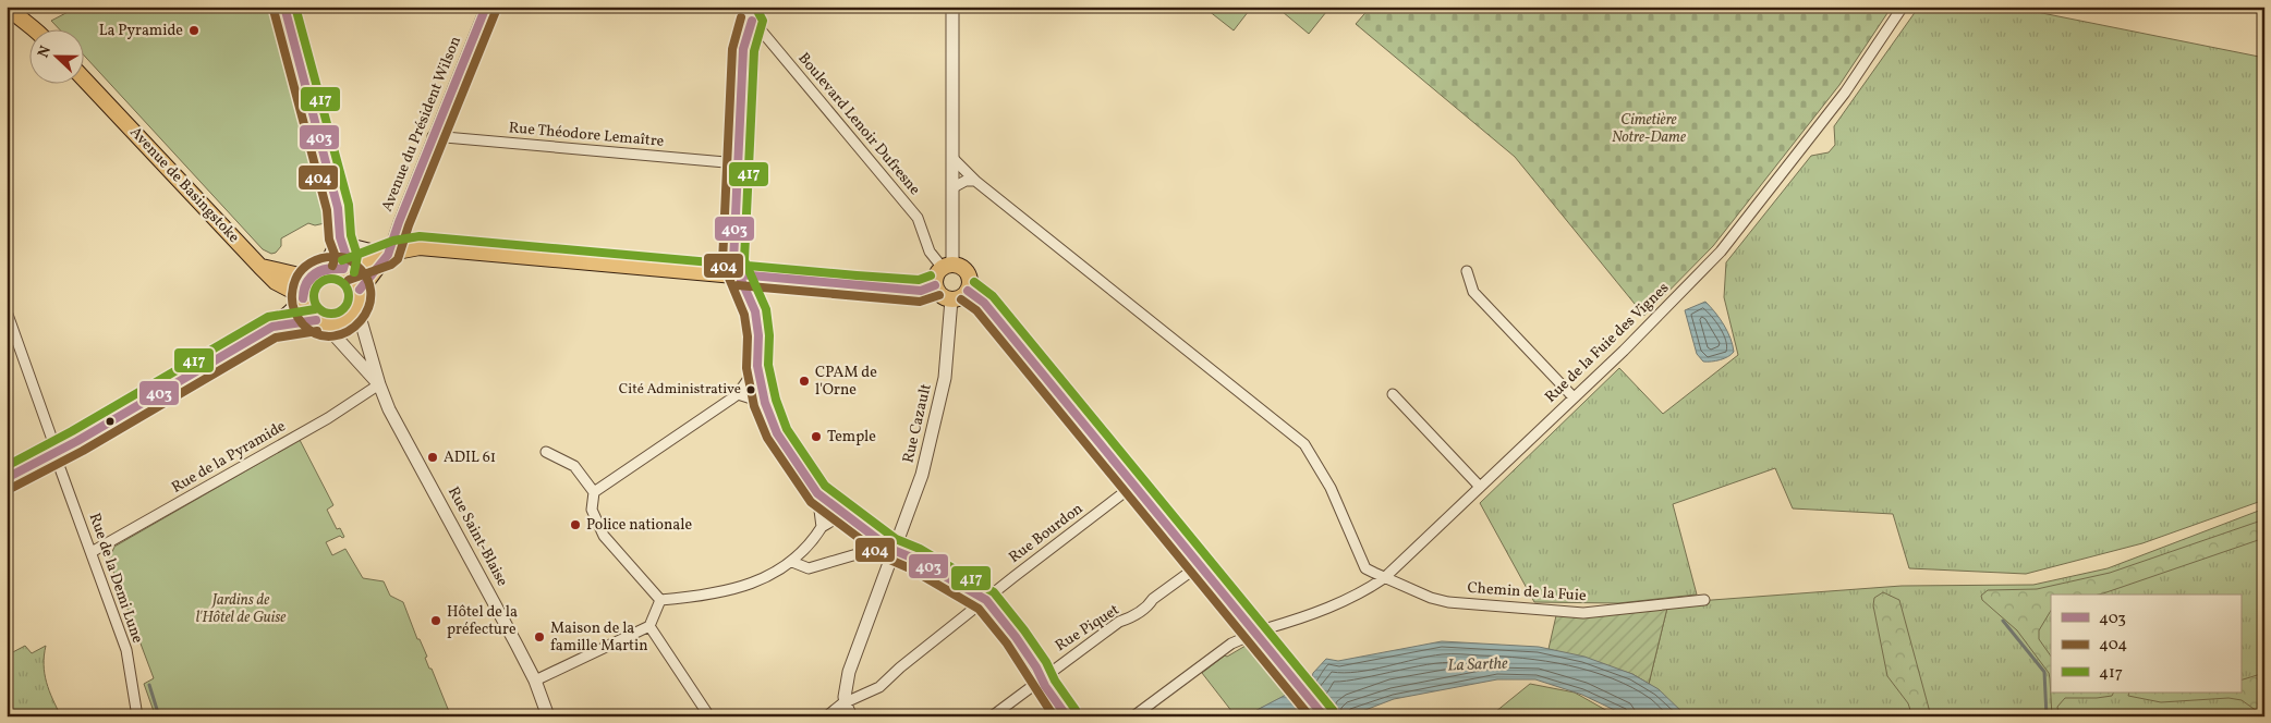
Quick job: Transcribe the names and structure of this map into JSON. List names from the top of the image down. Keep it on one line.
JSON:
{"streets":{"main road":["Avenue de Basingstoke"],"street":["Avenue du Président Wilson","Boulevard Lenoir Dufresne","Rue Théodore Lemaître","Rue de la Fuie des Vignes","Rue Cazault","Rue de la Pyramide","Rue Bourdon","Rue Saint-Blaise","Rue de la Demi Lune","Chemin de la Fuie","Rue Piquet"]},"crossings":[["Avenue du Président Wilson","Rue Théodore Lemaître"],["Boulevard Lenoir Dufresne","Rue Cazault"],["Rue de la Fuie des Vignes","Chemin de la Fuie"],["Rue Cazault","Rue Bourdon"],["Rue de la Pyramide","Rue Saint-Blaise"],["Rue de la Pyramide","Rue de la Demi Lune"]],"water":["La Sarthe"],"parks":["Cimetière Notre-Dame","Jardins de l'Hôtel de Guise"],"places":["La Pyramide","CPAM de l'Orne","Cité Administrative","Temple","ADIL 61","Police nationale","Hôtel de la préfecture","Maison de la famille Martin"],"lines":["transit line 403","transit line 417","transit line 404"],"legend":["403","404","417"],"north":"left"}
